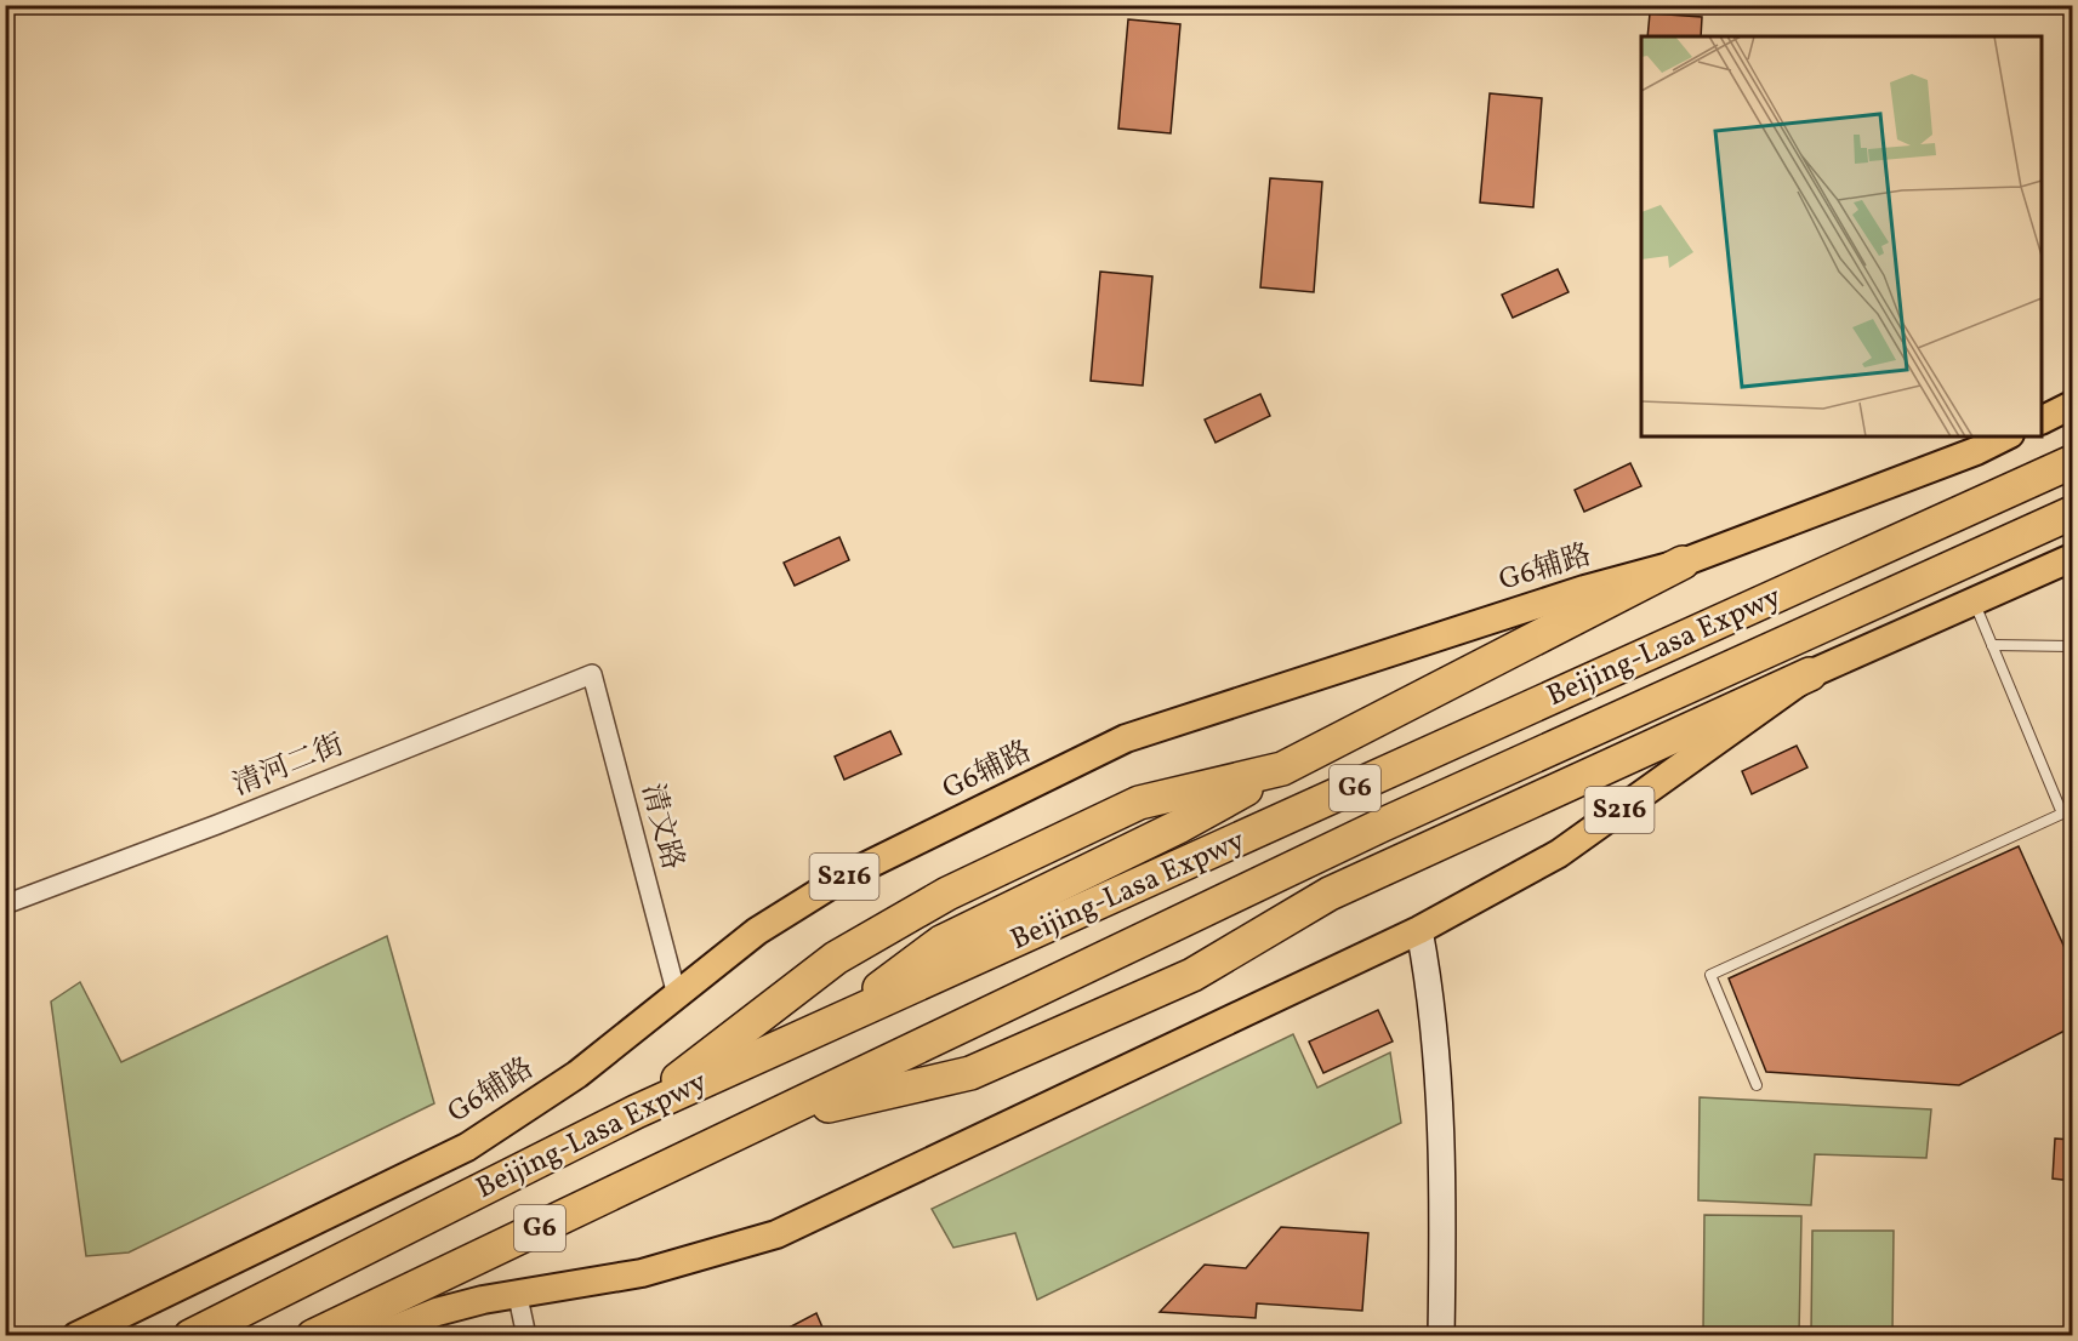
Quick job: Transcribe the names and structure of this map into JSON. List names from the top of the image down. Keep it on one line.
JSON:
{"streets":{"highway":["Beijing-Lasa Expwy","G6"],"main road":["G6辅路","S216"],"street":["清河二街","清文路"]},"crossings":[["G6辅路","清文路"],["清河二街","清文路"]]}
